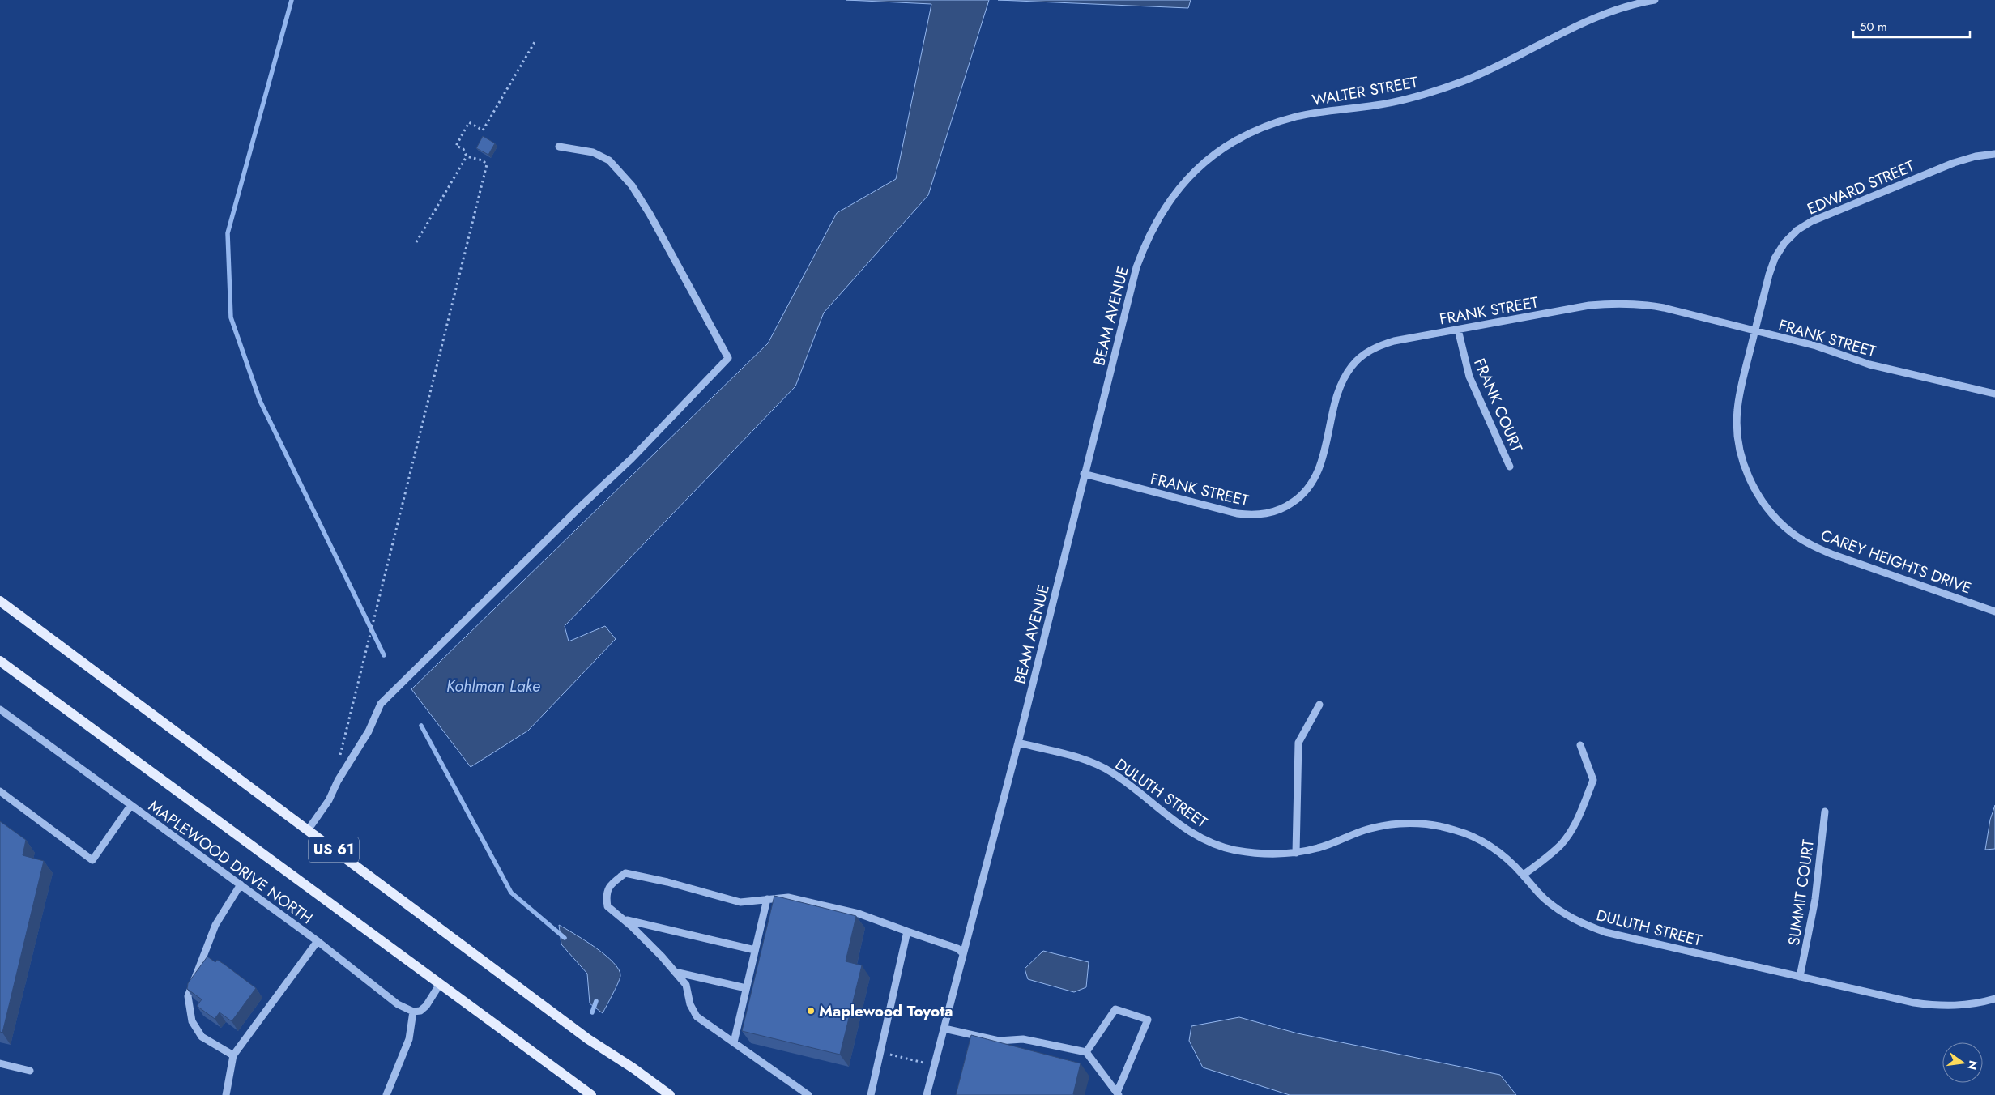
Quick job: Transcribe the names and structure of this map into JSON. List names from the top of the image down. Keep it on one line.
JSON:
{"streets":{"main road":["US 61"],"street":["WALTER STREET","EDWARD STREET","FRANK STREET","BEAM AVENUE","FRANK COURT","CAREY HEIGHTS DRIVE","DULUTH STREET","MAPLEWOOD DRIVE NORTH","SUMMIT COURT"]},"crossings":[["WALTER STREET","BEAM AVENUE"],["EDWARD STREET","FRANK STREET"],["EDWARD STREET","CAREY HEIGHTS DRIVE"],["FRANK STREET","BEAM AVENUE"],["FRANK STREET","FRANK COURT"],["FRANK STREET","CAREY HEIGHTS DRIVE"],["BEAM AVENUE","DULUTH STREET"],["DULUTH STREET","SUMMIT COURT"]],"water":["Kohlman Lake"],"places":["Maplewood Toyota"],"scale_bar":"50 m","north":"right"}
